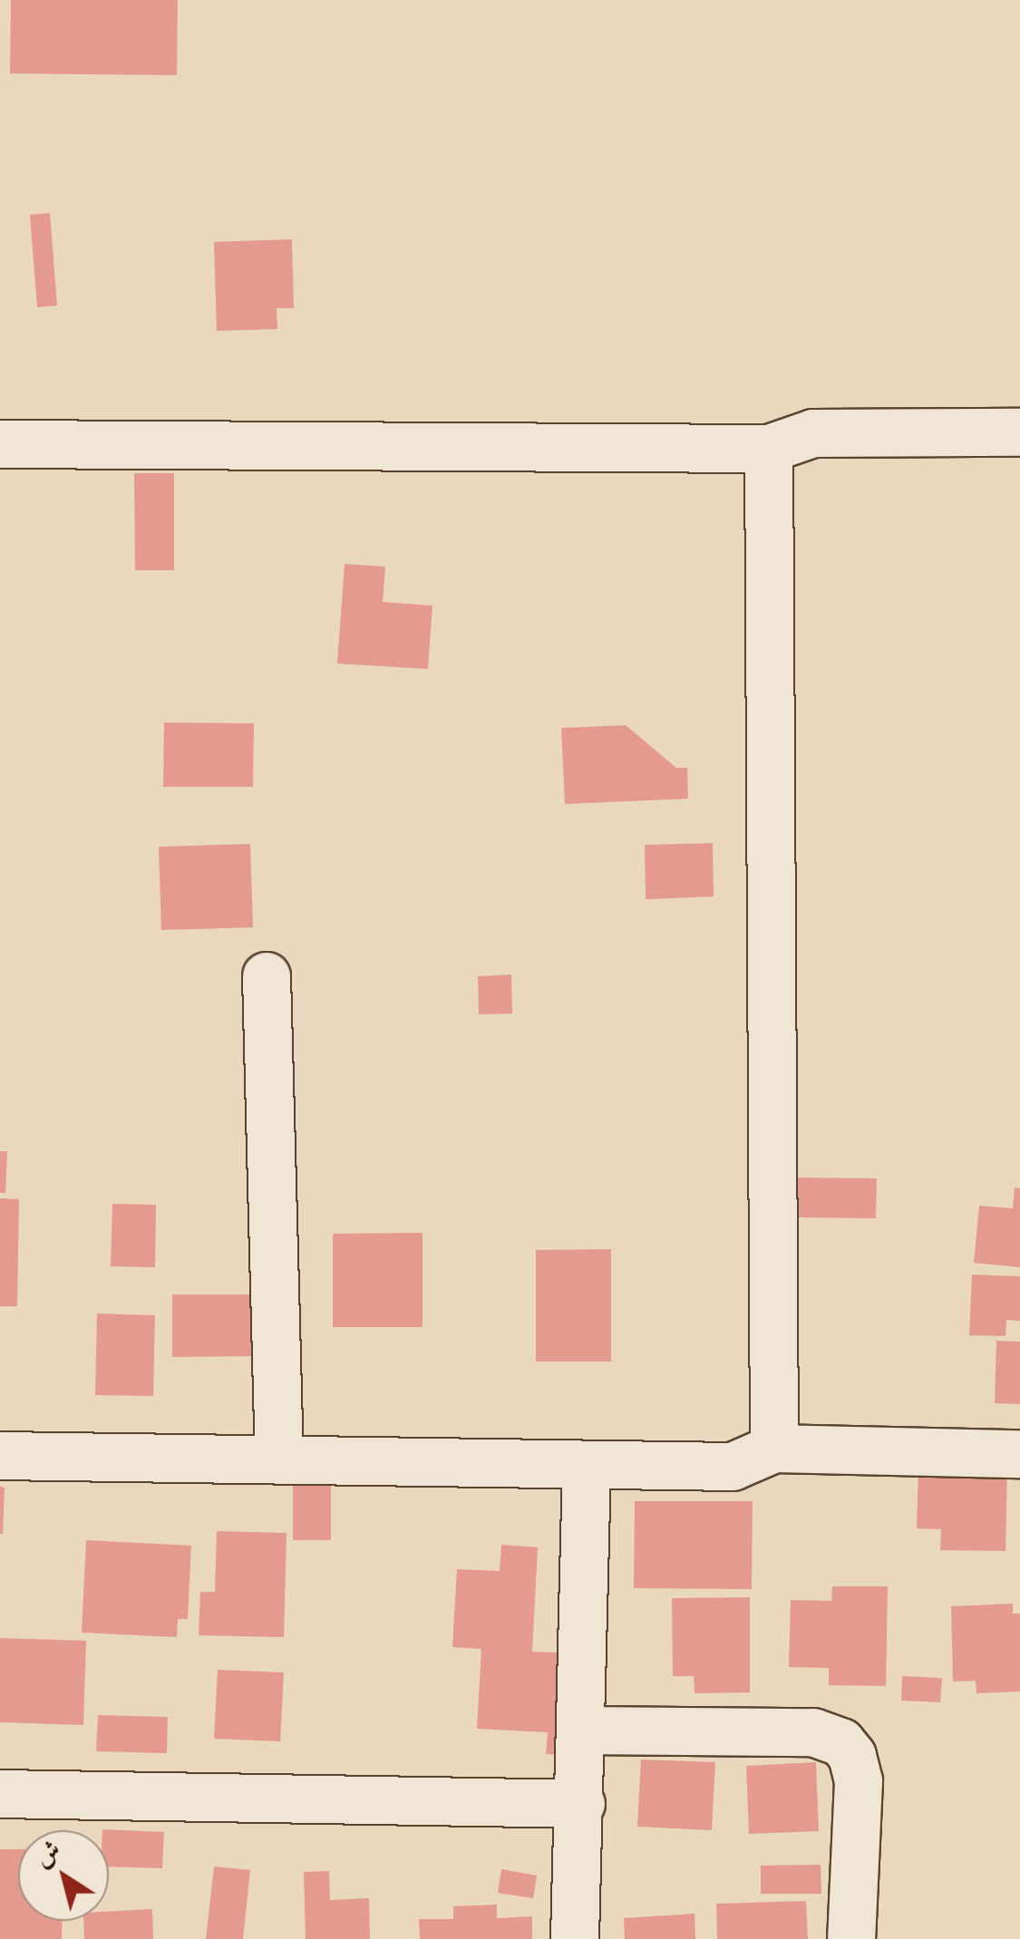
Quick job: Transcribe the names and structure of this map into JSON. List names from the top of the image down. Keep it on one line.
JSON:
{"north":"top left"}
